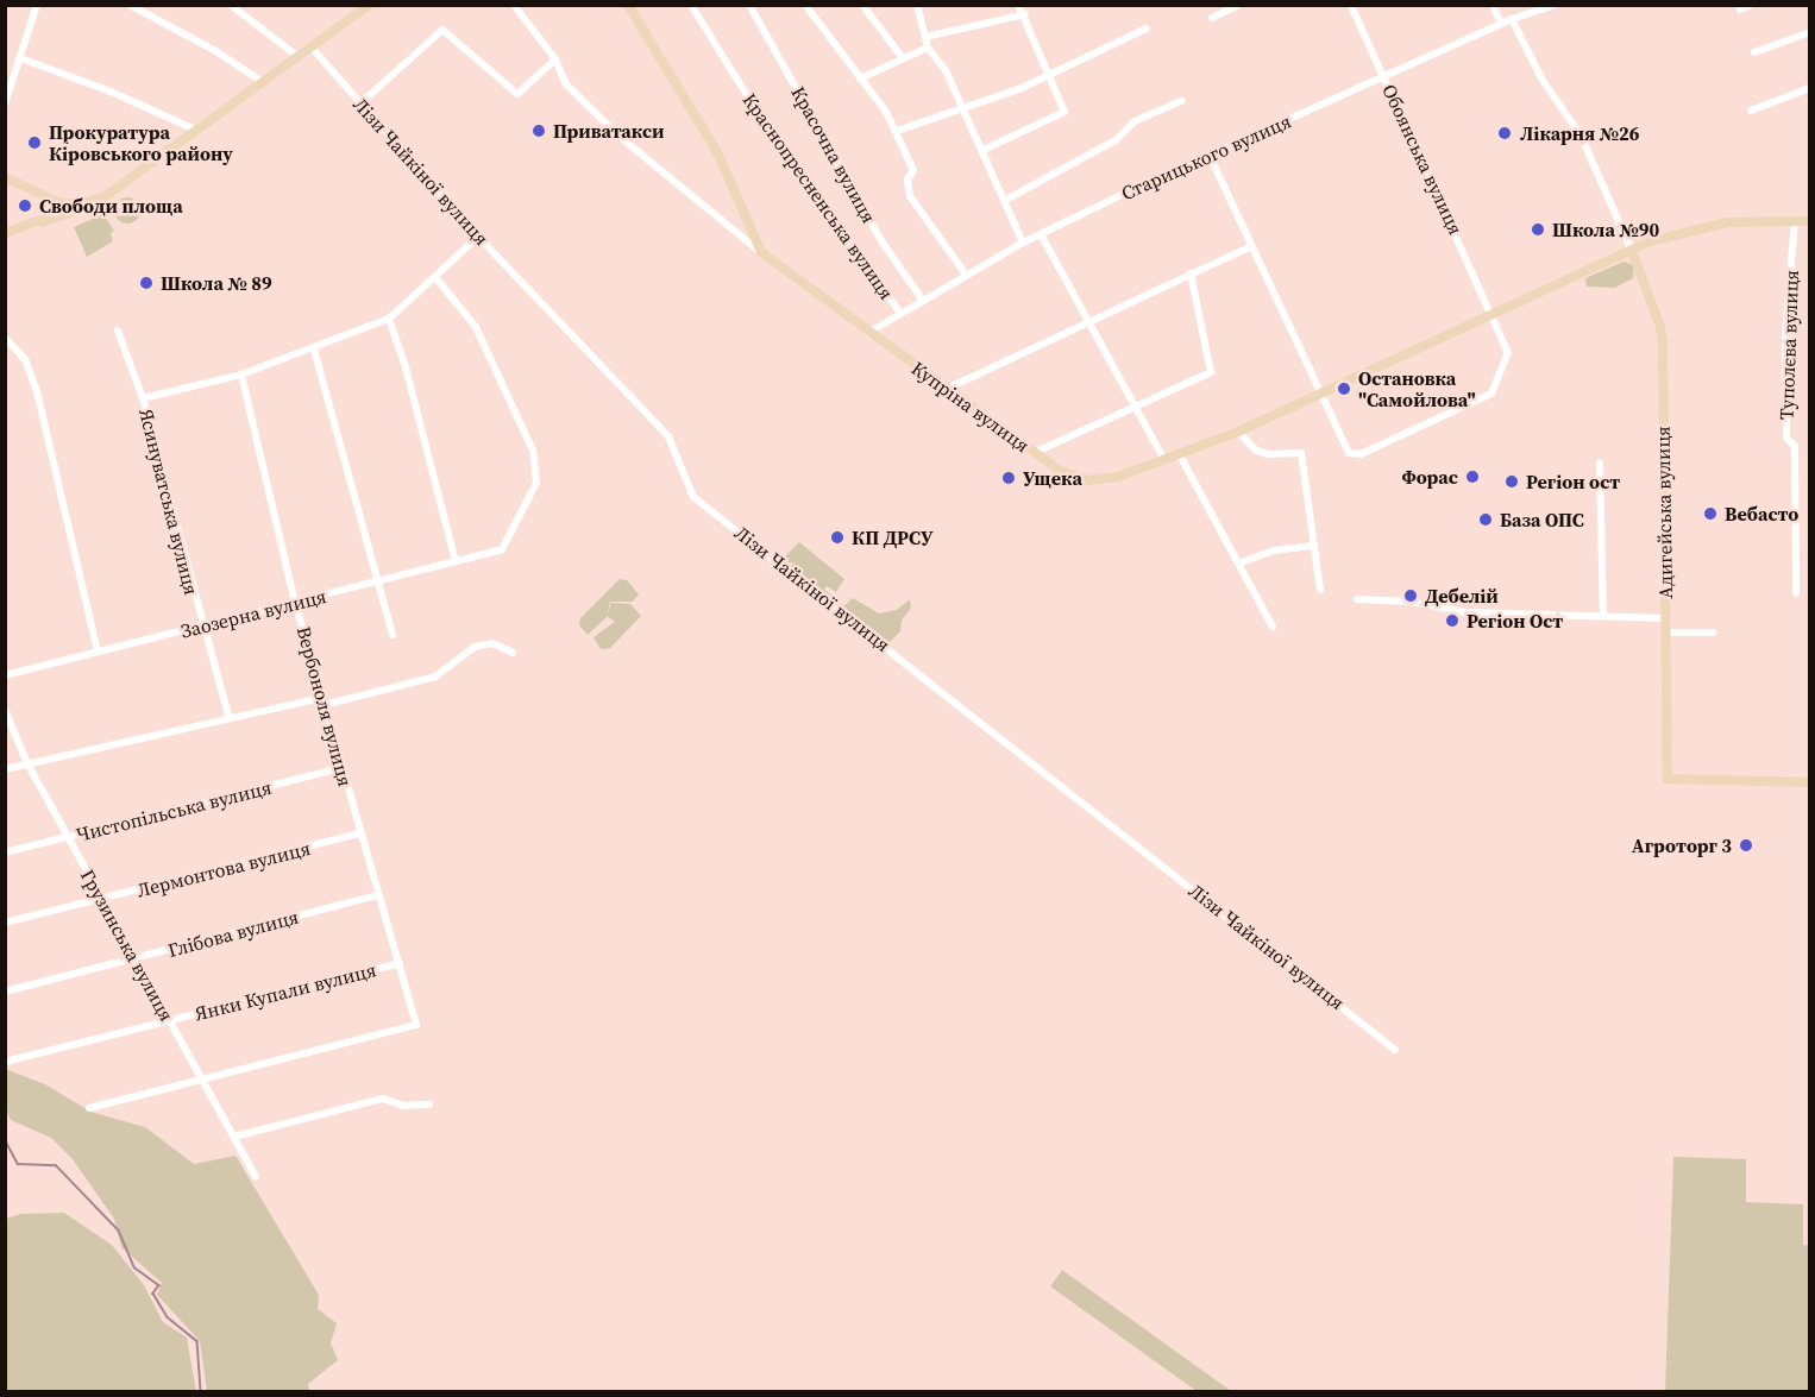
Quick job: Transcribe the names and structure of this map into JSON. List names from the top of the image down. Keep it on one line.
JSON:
{"streets":{"main road":["Купріна вулиця","Адигейська вулиця"],"street":["Красочна вулиця","Старицького вулиця","Обоянська вулиця","Лізи Чайкіної вулиця","Краснопресненська вулиця","Туполєва вулиця","Ясинуватська вулиця","Заозерна вулиця","Вербоноля вулиця","Чистопільська вулиця","Лермонтова вулиця","Глібова вулиця","Грузинська вулиця","Янки Купали вулиця"]},"crossings":[["Красочна вулиця","Старицького вулиця"],["Старицького вулиця","Обоянська вулиця"],["Старицького вулиця","Краснопресненська вулиця"],["Старицького вулиця","Купріна вулиця"],["Обоянська вулиця","Купріна вулиця"],["Туполєва вулиця","Купріна вулиця"],["Купріна вулиця","Адигейська вулиця"],["Ясинуватська вулиця","Заозерна вулиця"],["Заозерна вулиця","Вербоноля вулиця"],["Вербоноля вулиця","Чистопільська вулиця"],["Вербоноля вулиця","Лермонтова вулиця"],["Вербоноля вулиця","Глібова вулиця"],["Вербоноля вулиця","Грузинська вулиця"],["Вербоноля вулиця","Янки Купали вулиця"],["Чистопільська вулиця","Грузинська вулиця"],["Лермонтова вулиця","Грузинська вулиця"],["Глібова вулиця","Грузинська вулиця"],["Грузинська вулиця","Янки Купали вулиця"]],"places":["Приватакси","Лікарня №26","Прокуратура Кіровського району","Свободи площа","Школа №90","Школа № 89","Остановка \"Самойлова\"","Форас","Ущека","Регіон ост","Вебасто","База ОПС","КП ДРСУ","Дебелій","Регіон Ост","Агроторг 3"]}
